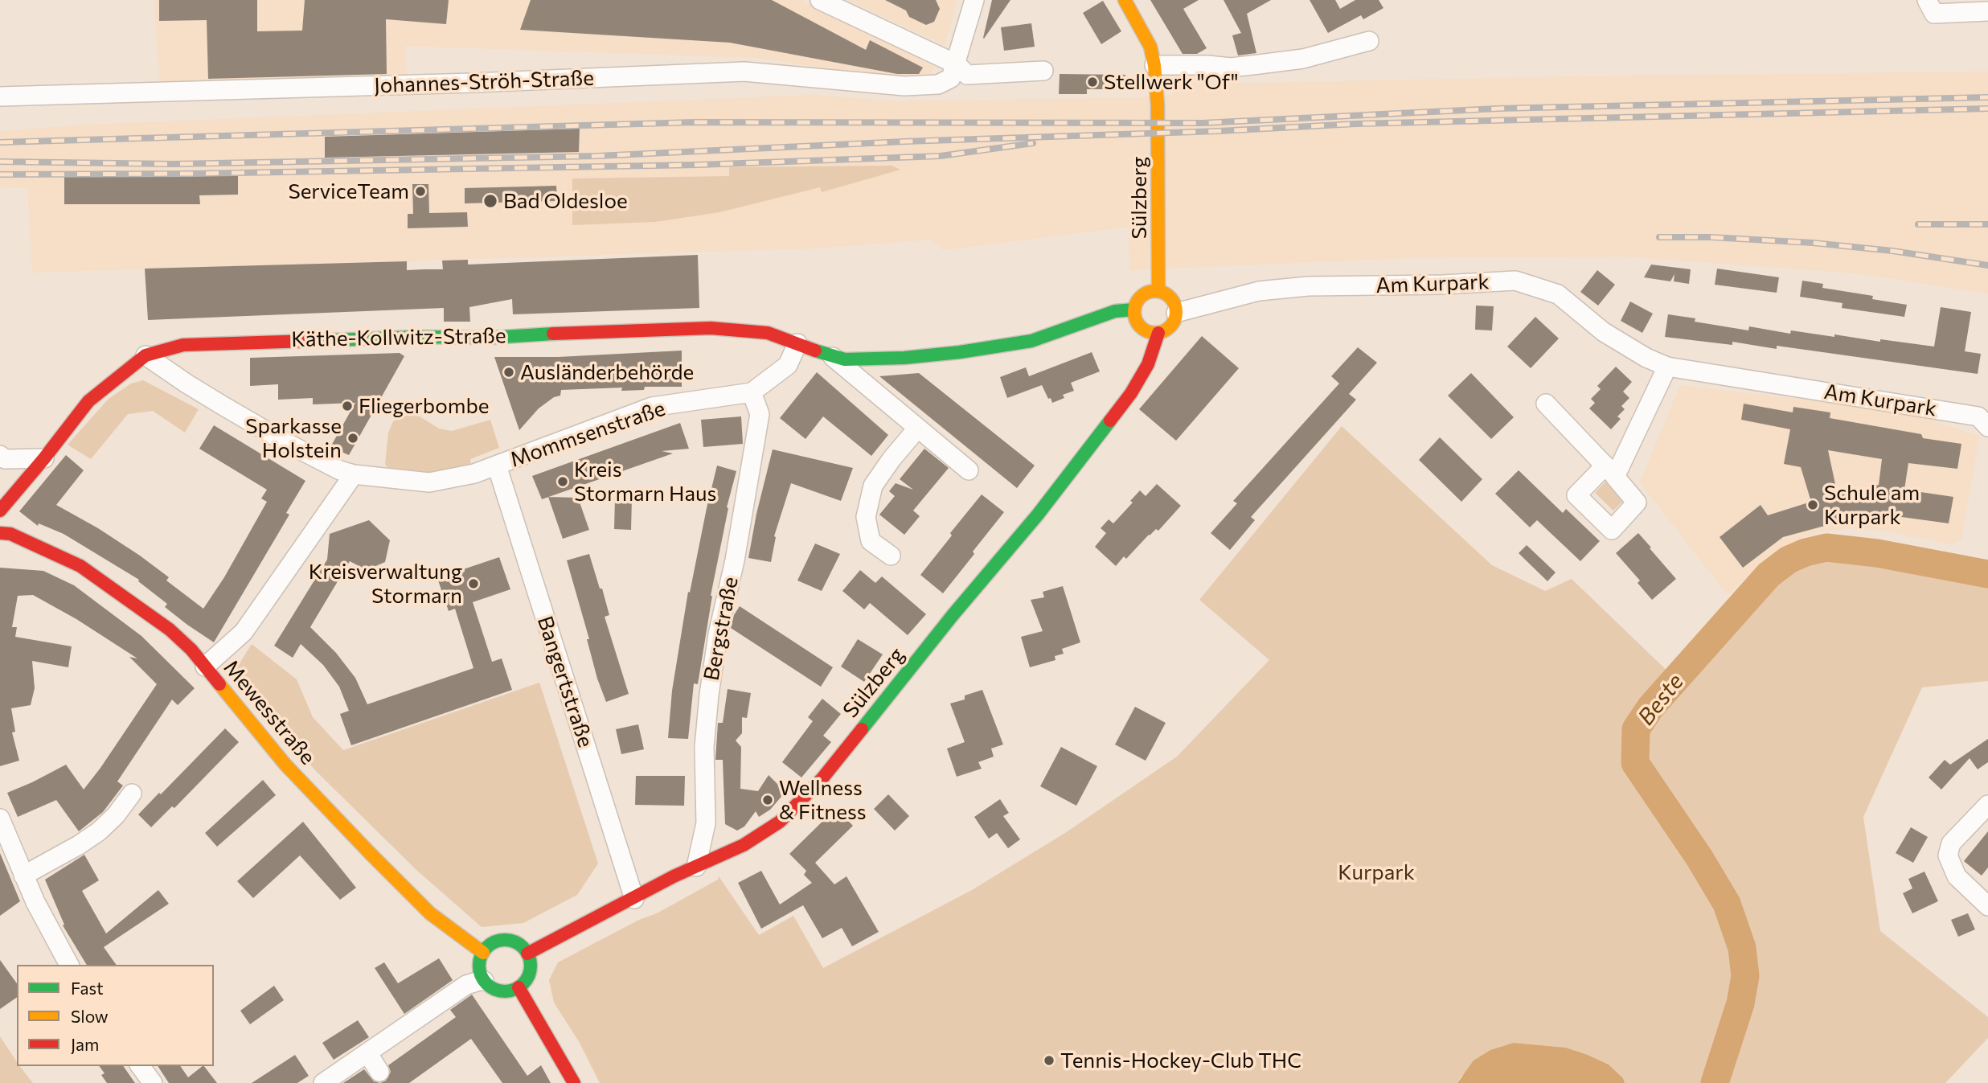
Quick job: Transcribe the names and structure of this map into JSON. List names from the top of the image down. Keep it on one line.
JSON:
{"streets":{"street":["Johannes-Ströh-Straße","Sülzberg","Am Kurpark","Käthe-Kollwitz-Straße","Mommsenstraße","Bergstraße","Bangertstraße","Mewesstraße"]},"crossings":[["Sülzberg","Am Kurpark"],["Sülzberg","Bergstraße"],["Sülzberg","Bangertstraße"],["Sülzberg","Mewesstraße"],["Käthe-Kollwitz-Straße","Mommsenstraße"],["Mommsenstraße","Bergstraße"],["Mommsenstraße","Bangertstraße"]],"water":["Beste"],"parks":["Kurpark"],"places":["Stellwerk \"Of\"","ServiceTeam","Bad Oldesloe","Ausländerbehörde","Fliegerbombe","Sparkasse Holstein","Kreis Stormarn Haus","Schule am Kurpark","Kreisverwaltung Stormarn","Wellness & Fitness","Tennis-Hockey-Club THC"],"legend":["Fast","Slow","Jam"]}
